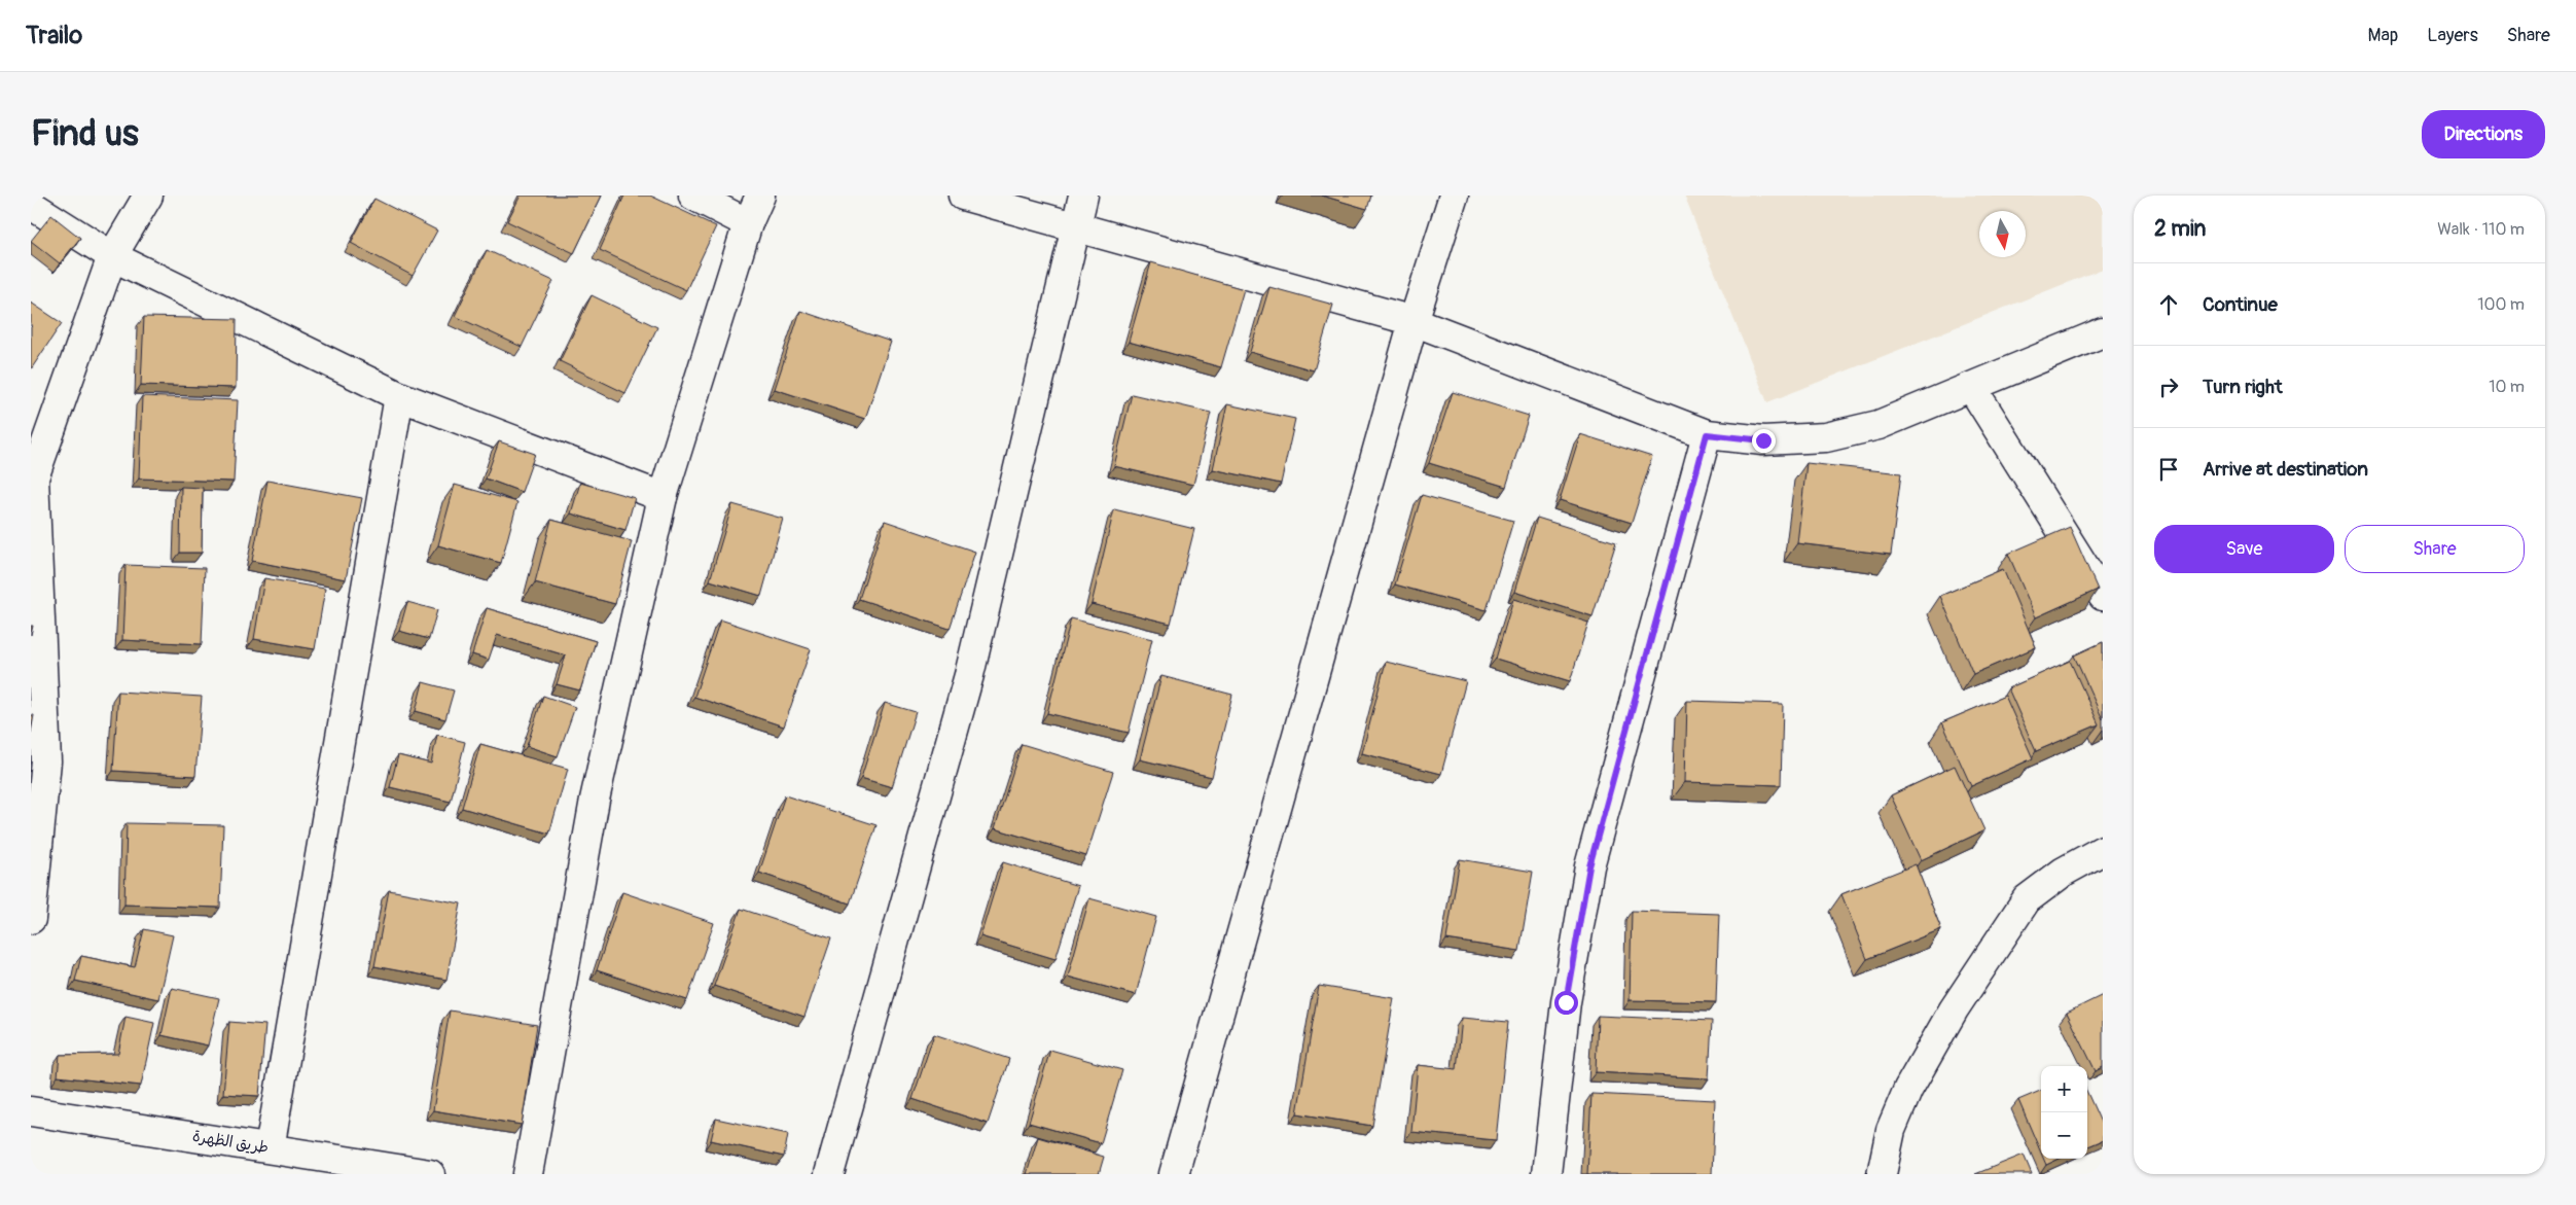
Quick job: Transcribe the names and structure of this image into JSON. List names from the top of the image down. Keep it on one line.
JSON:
{"streets":{"street":["طريق الظهرة"]},"north":"bottom","page":{"header":"Trailo","nav":["Map","Layers","Share"],"buttons":["Directions",["Save","Share"]],"title":"Find us","heading":["2 min","Walk · 110 m"],"list":[["Continue","100 m"],["Turn right","10 m"],"Arrive at destination"],"map_buttons":["+","−"]}}
